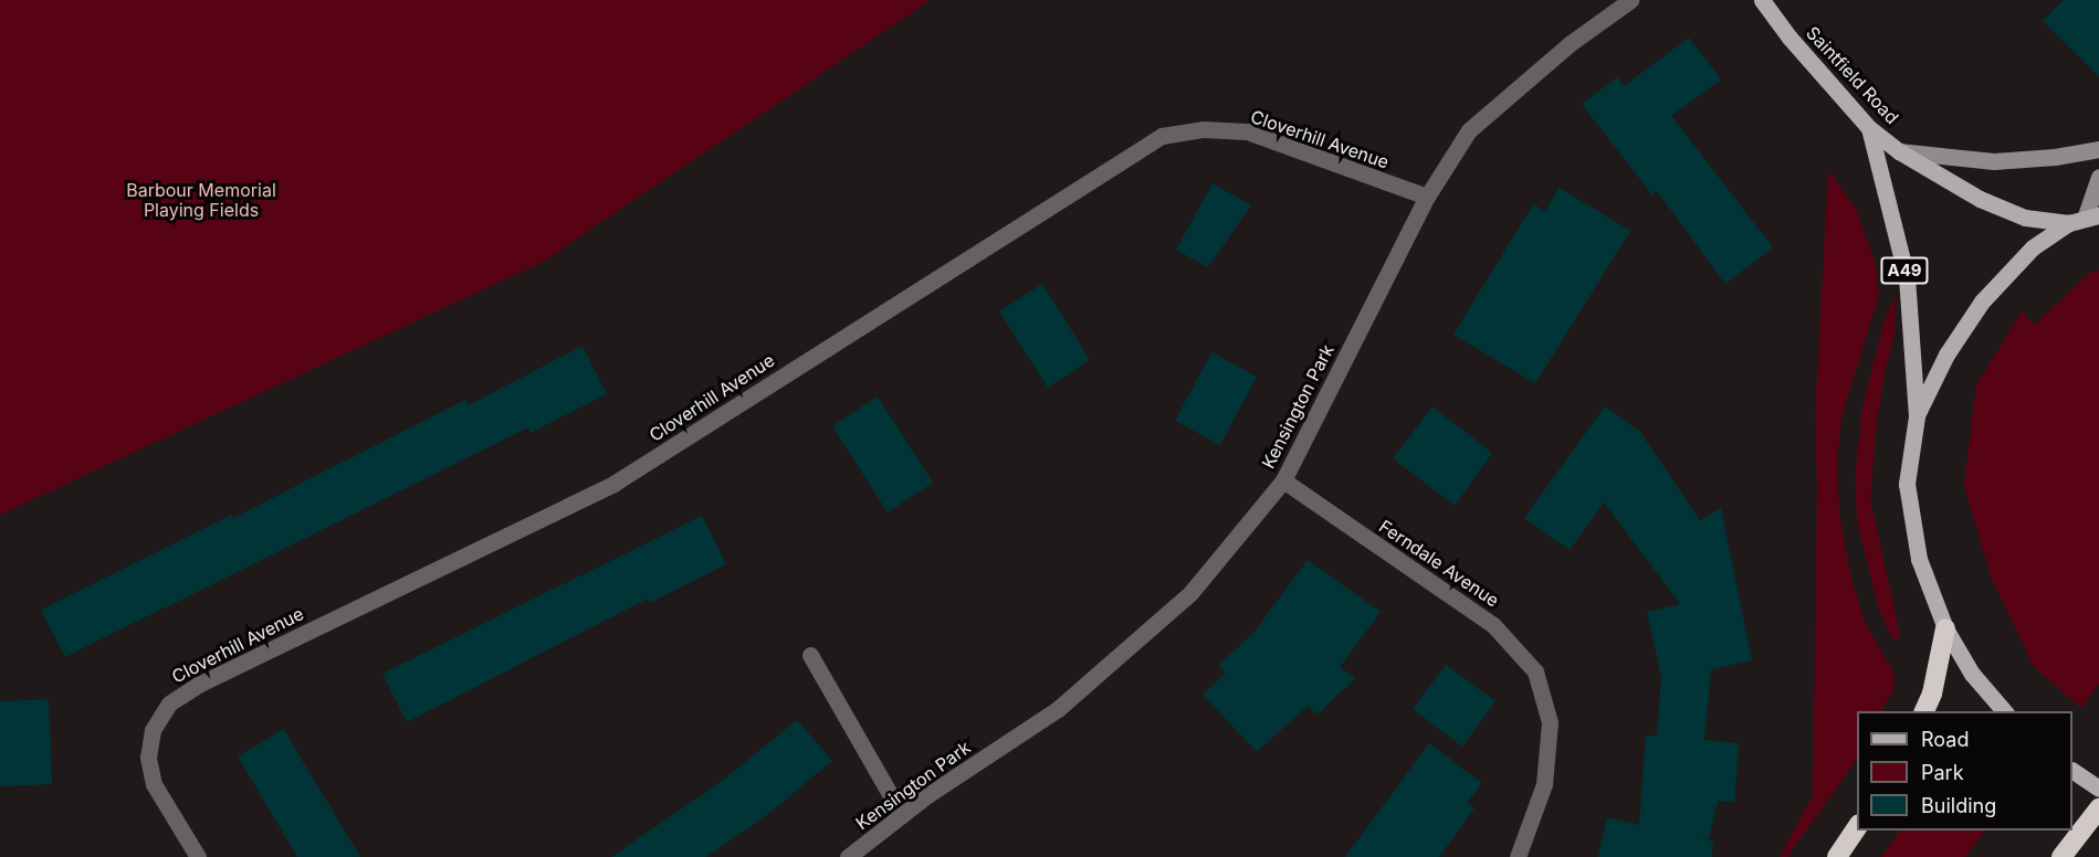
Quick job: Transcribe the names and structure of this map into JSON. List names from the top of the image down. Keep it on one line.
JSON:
{"streets":{"main road":["Saintfield Road","A49"],"street":["Cloverhill Avenue","Kensington Park","Ferndale Avenue"]},"crossings":[["Saintfield Road","A49"],["Cloverhill Avenue","Kensington Park"],["Kensington Park","Ferndale Avenue"]],"parks":["Barbour Memorial Playing Fields"],"legend":["Road","Park","Building"]}
